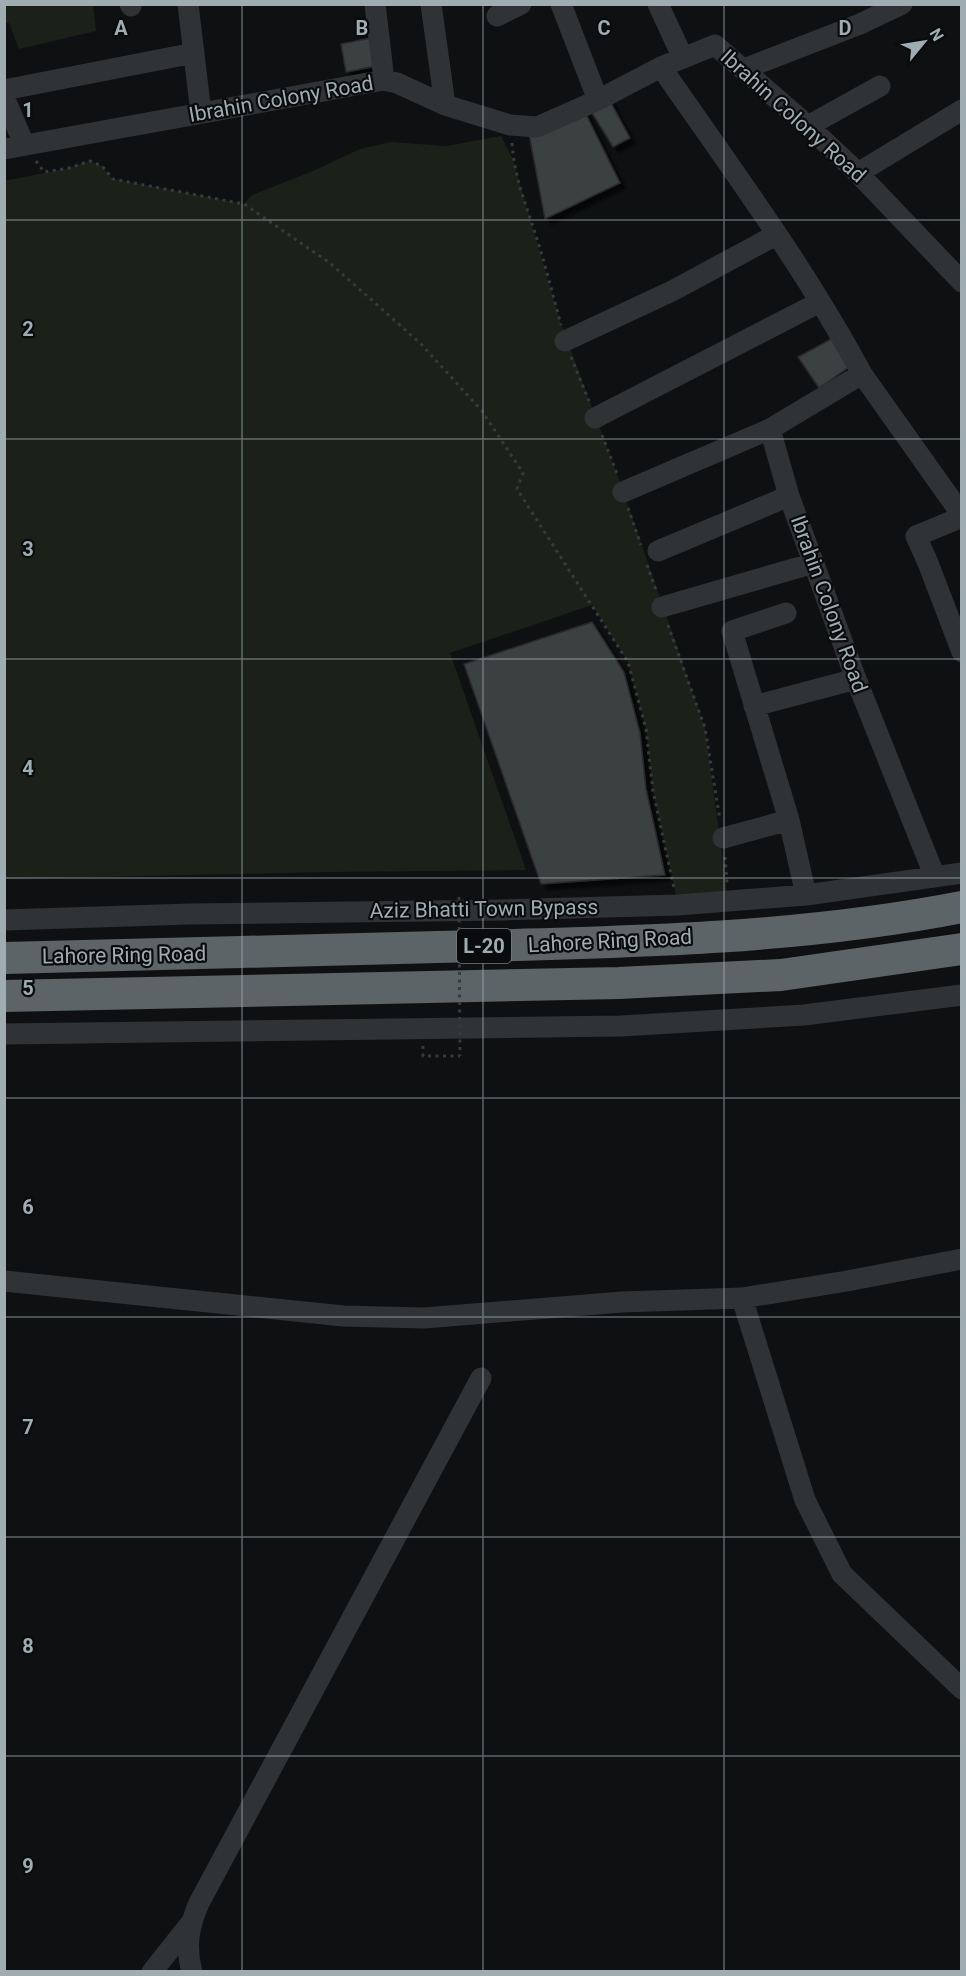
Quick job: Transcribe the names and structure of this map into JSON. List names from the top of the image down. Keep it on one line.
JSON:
{"streets":{"highway":["Lahore Ring Road","L-20"],"street":["Ibrahin Colony Road","Aziz Bhatti Town Bypass"]},"crossings":[["Ibrahin Colony Road","Aziz Bhatti Town Bypass"]],"north":"top right","grid":{"columns":["A","B","C","D"],"rows":["1","2","3","4","5","6","7","8","9"]}}
